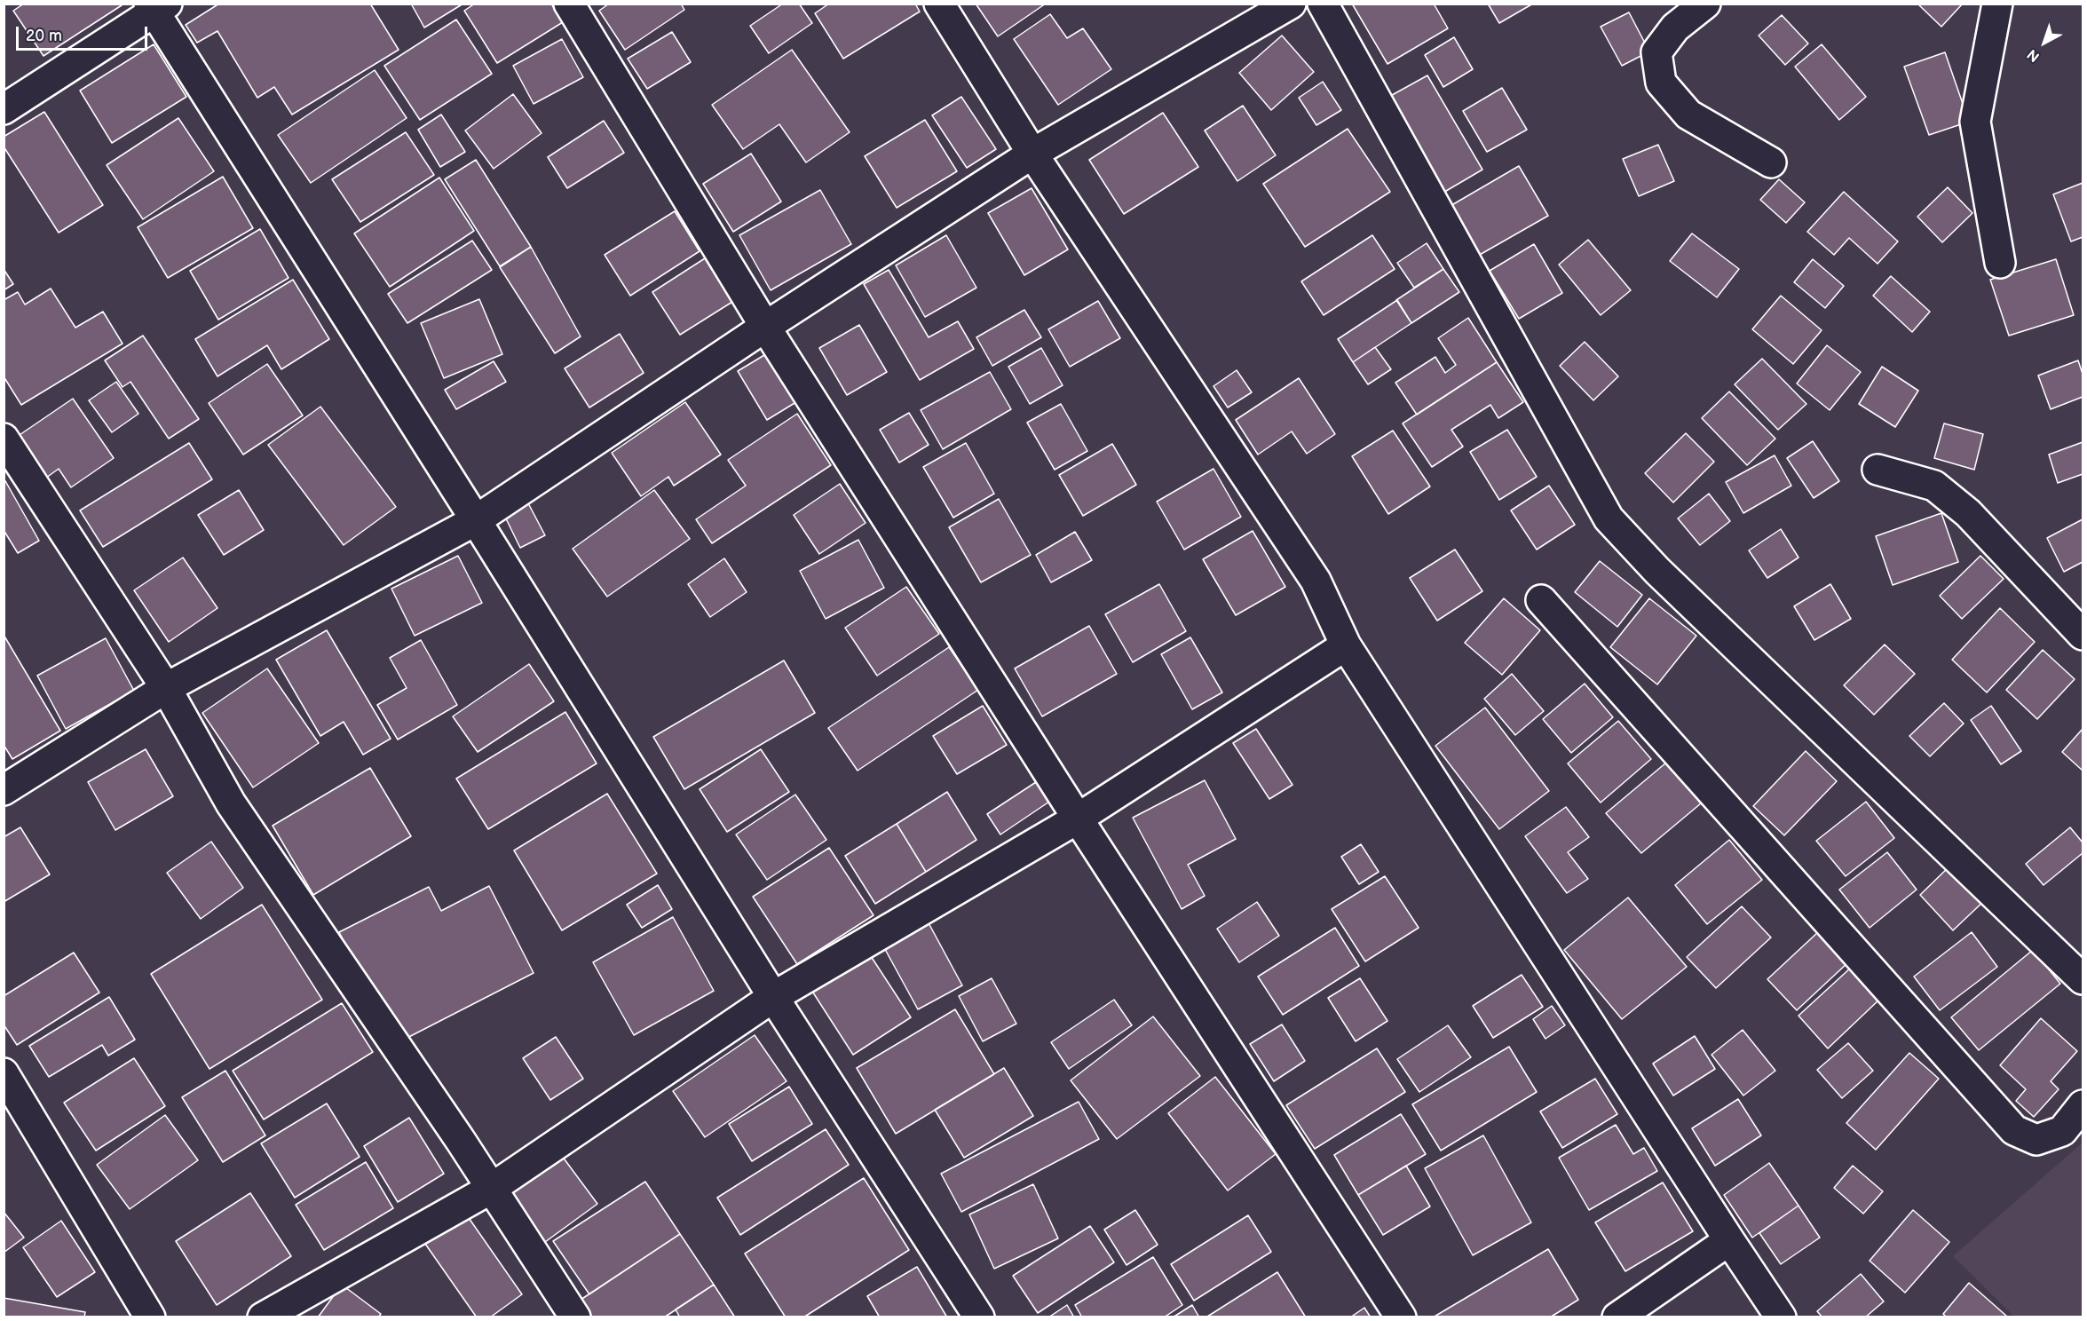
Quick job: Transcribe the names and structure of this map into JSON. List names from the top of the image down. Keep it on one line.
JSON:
{"scale_bar":"20 m","north":"bottom left"}
